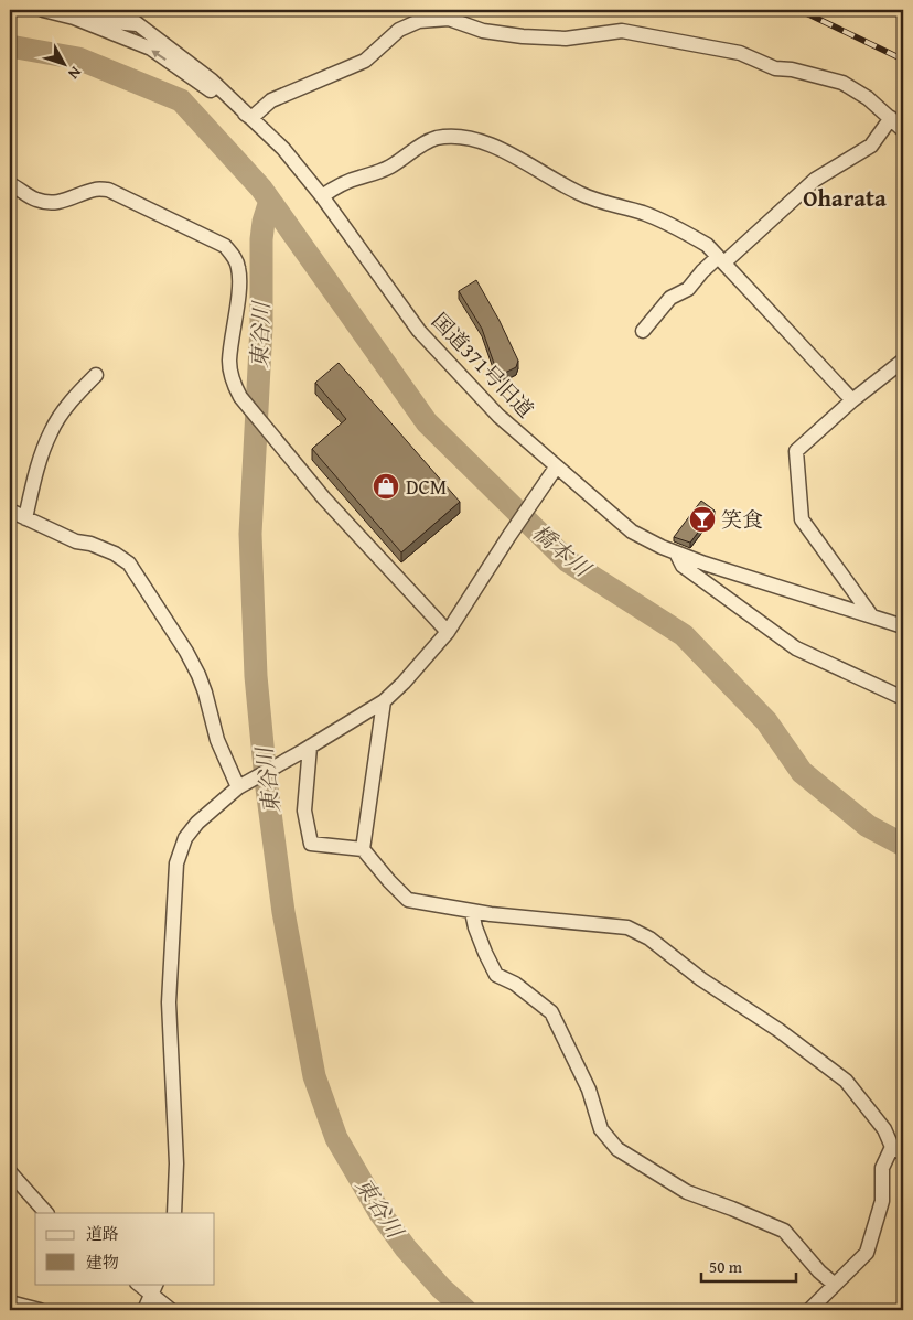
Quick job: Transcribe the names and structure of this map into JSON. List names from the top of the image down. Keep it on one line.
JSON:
{"streets":{"street":["国道371号旧道"]},"districts":["Oharata"],"water":["東谷川","橋本川"],"places":{"shop":["DCM"],"bar":["笑食"]},"legend":["道路","建物"],"scale_bar":"50 m","north":"bottom right"}
